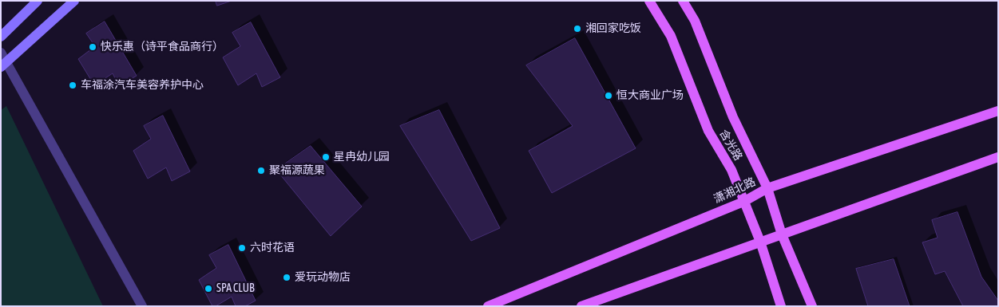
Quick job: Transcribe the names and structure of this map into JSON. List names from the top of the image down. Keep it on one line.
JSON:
{"streets":{"main road":["含光路","潇湘北路"]},"crossings":[["含光路","潇湘北路"]],"places":["湘回家吃饭","快乐惠（诗平食品商行）","车福涂汽车美容养护中心","恒大商业广场","星冉幼儿园","聚福源蔬果","六时花语","爱玩动物店","SPA CLUB"]}
